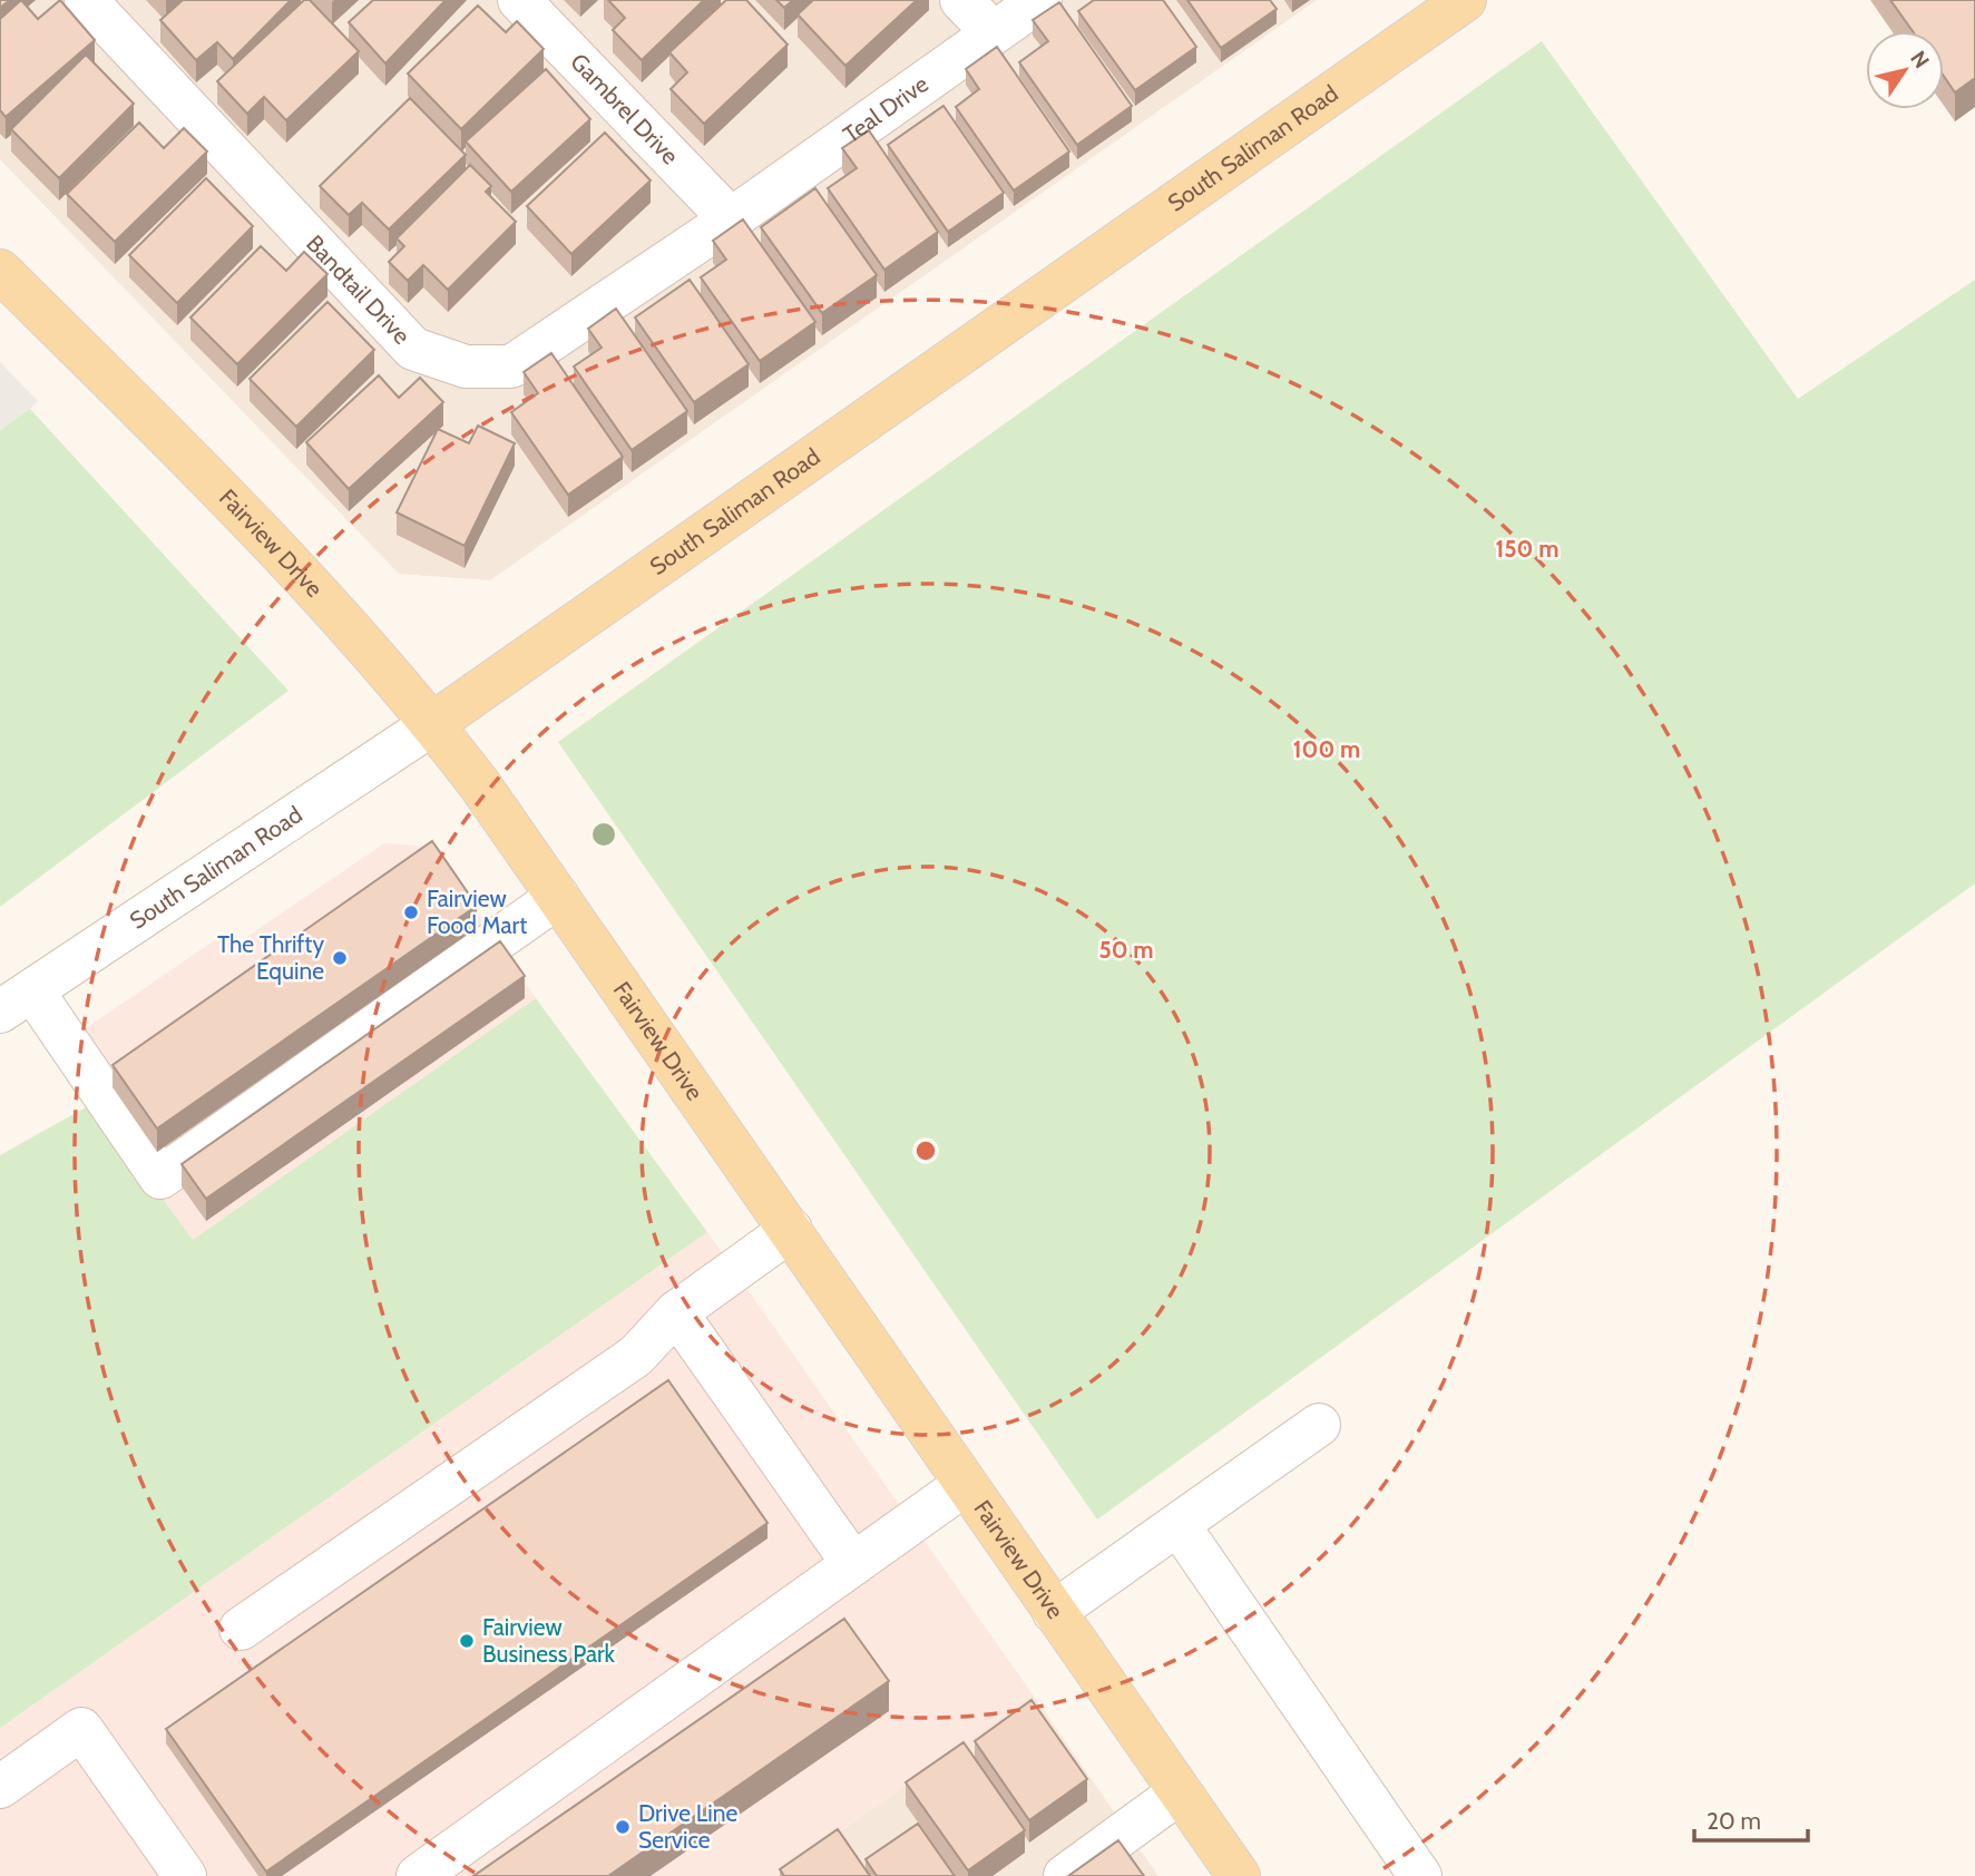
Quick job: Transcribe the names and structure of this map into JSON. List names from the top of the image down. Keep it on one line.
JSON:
{"streets":{"main road":["South Saliman Road","Fairview Drive"],"street":["Gambrel Drive","Teal Drive","Bandtail Drive"]},"crossings":[["Gambrel Drive","Teal Drive"],["Gambrel Drive","Bandtail Drive"],["Teal Drive","Bandtail Drive"],["South Saliman Road","Fairview Drive"]],"places":["Fairview Food Mart","The Thrifty Equine","Fairview Business Park","Drive Line Service"],"scale_bar":"20 m","north":"top right","rings":["150 m","100 m","50 m"]}
